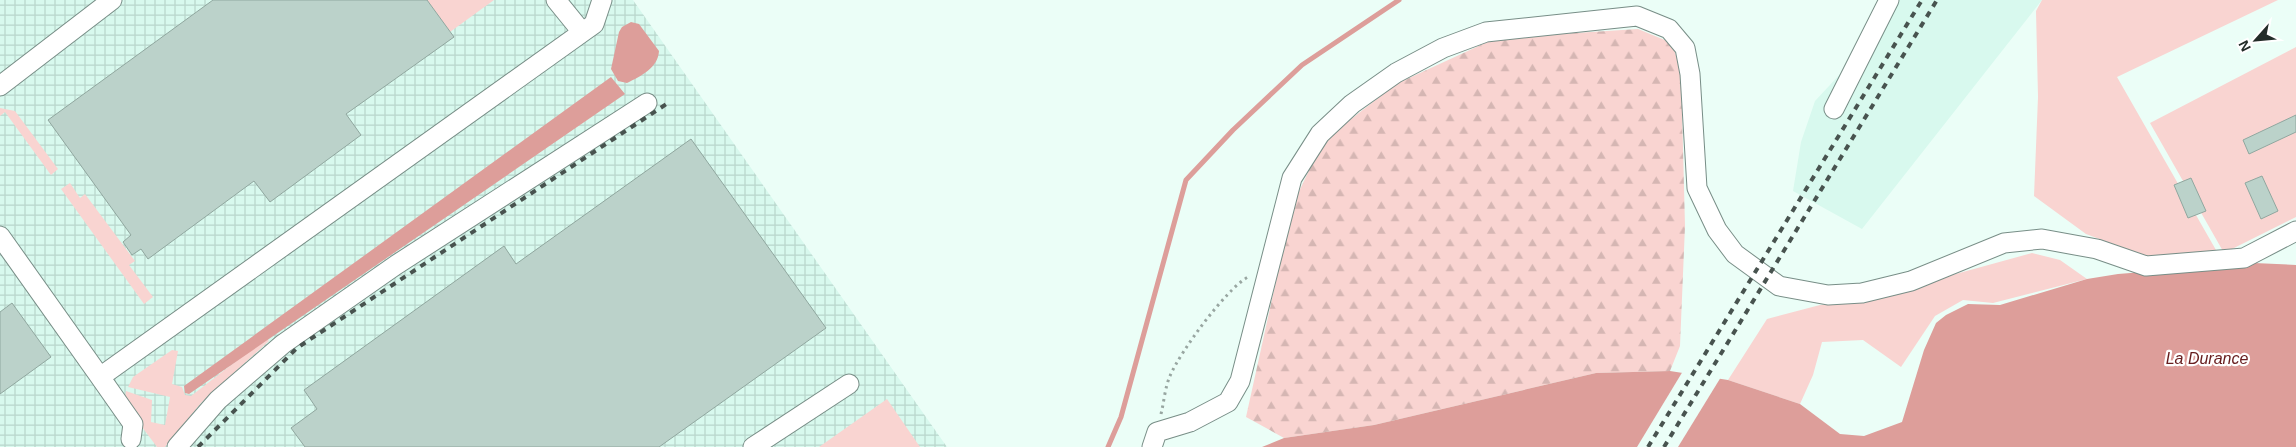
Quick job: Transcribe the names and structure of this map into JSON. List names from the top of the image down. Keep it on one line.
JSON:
{"water":["La Durance"],"north":"bottom left"}
